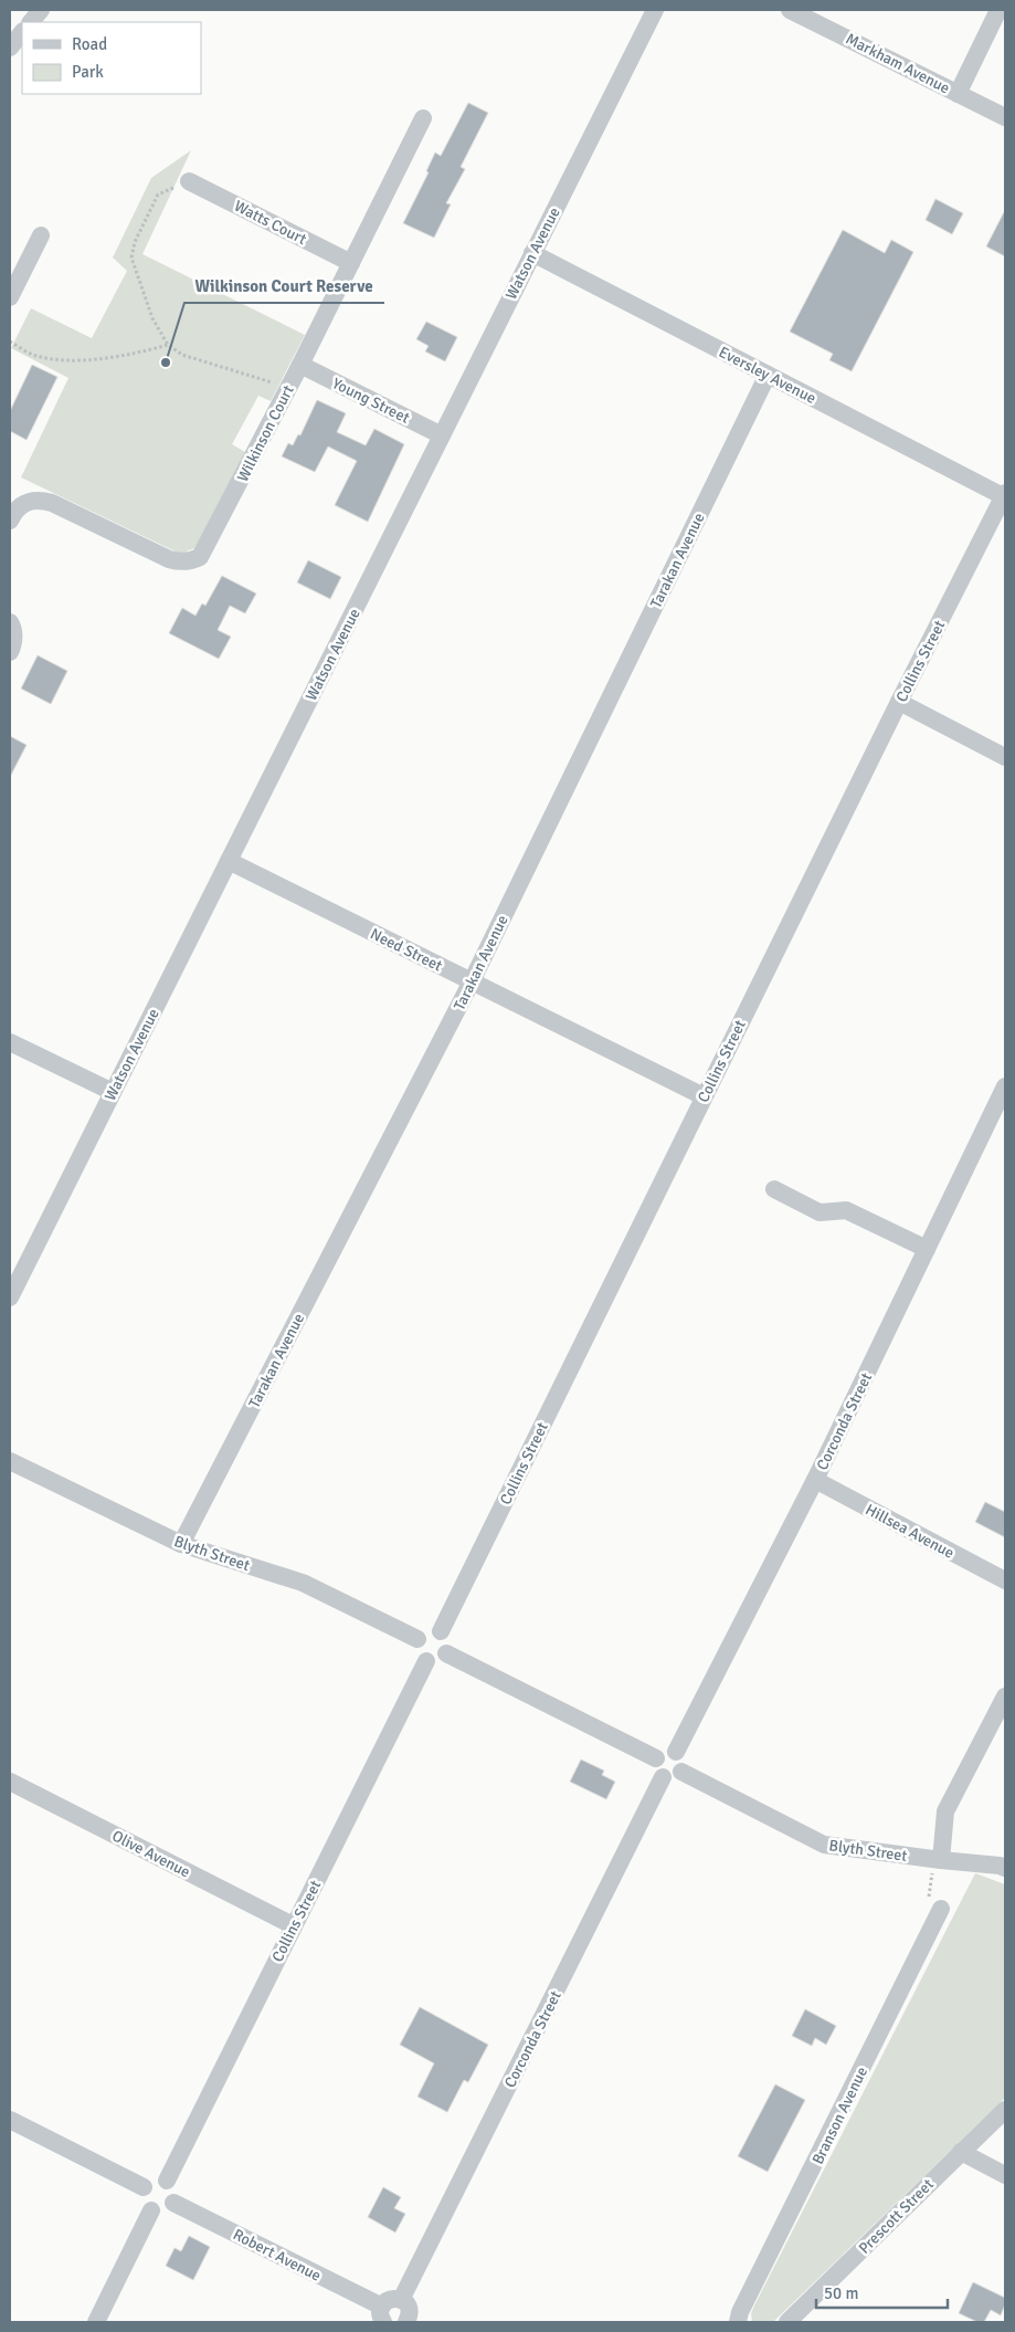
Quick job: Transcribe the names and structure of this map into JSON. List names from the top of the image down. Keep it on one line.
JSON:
{"streets":{"street":["Markham Avenue","Watts Court","Watson Avenue","Eversley Avenue","Young Street","Wilkinson Court","Tarakan Avenue","Collins Street","Need Street","Corconda Street","Hillsea Avenue","Blyth Street","Olive Avenue","Branson Avenue","Prescott Street","Robert Avenue"]},"crossings":[["Watts Court","Wilkinson Court"],["Watson Avenue","Eversley Avenue"],["Watson Avenue","Young Street"],["Watson Avenue","Need Street"],["Eversley Avenue","Tarakan Avenue"],["Eversley Avenue","Collins Street"],["Young Street","Wilkinson Court"],["Tarakan Avenue","Need Street"],["Tarakan Avenue","Blyth Street"],["Collins Street","Need Street"],["Collins Street","Blyth Street"],["Collins Street","Olive Avenue"],["Collins Street","Robert Avenue"],["Corconda Street","Hillsea Avenue"],["Corconda Street","Blyth Street"]],"places":["Wilkinson Court Reserve"],"legend":["Road","Park"],"scale_bar":"50 m"}
